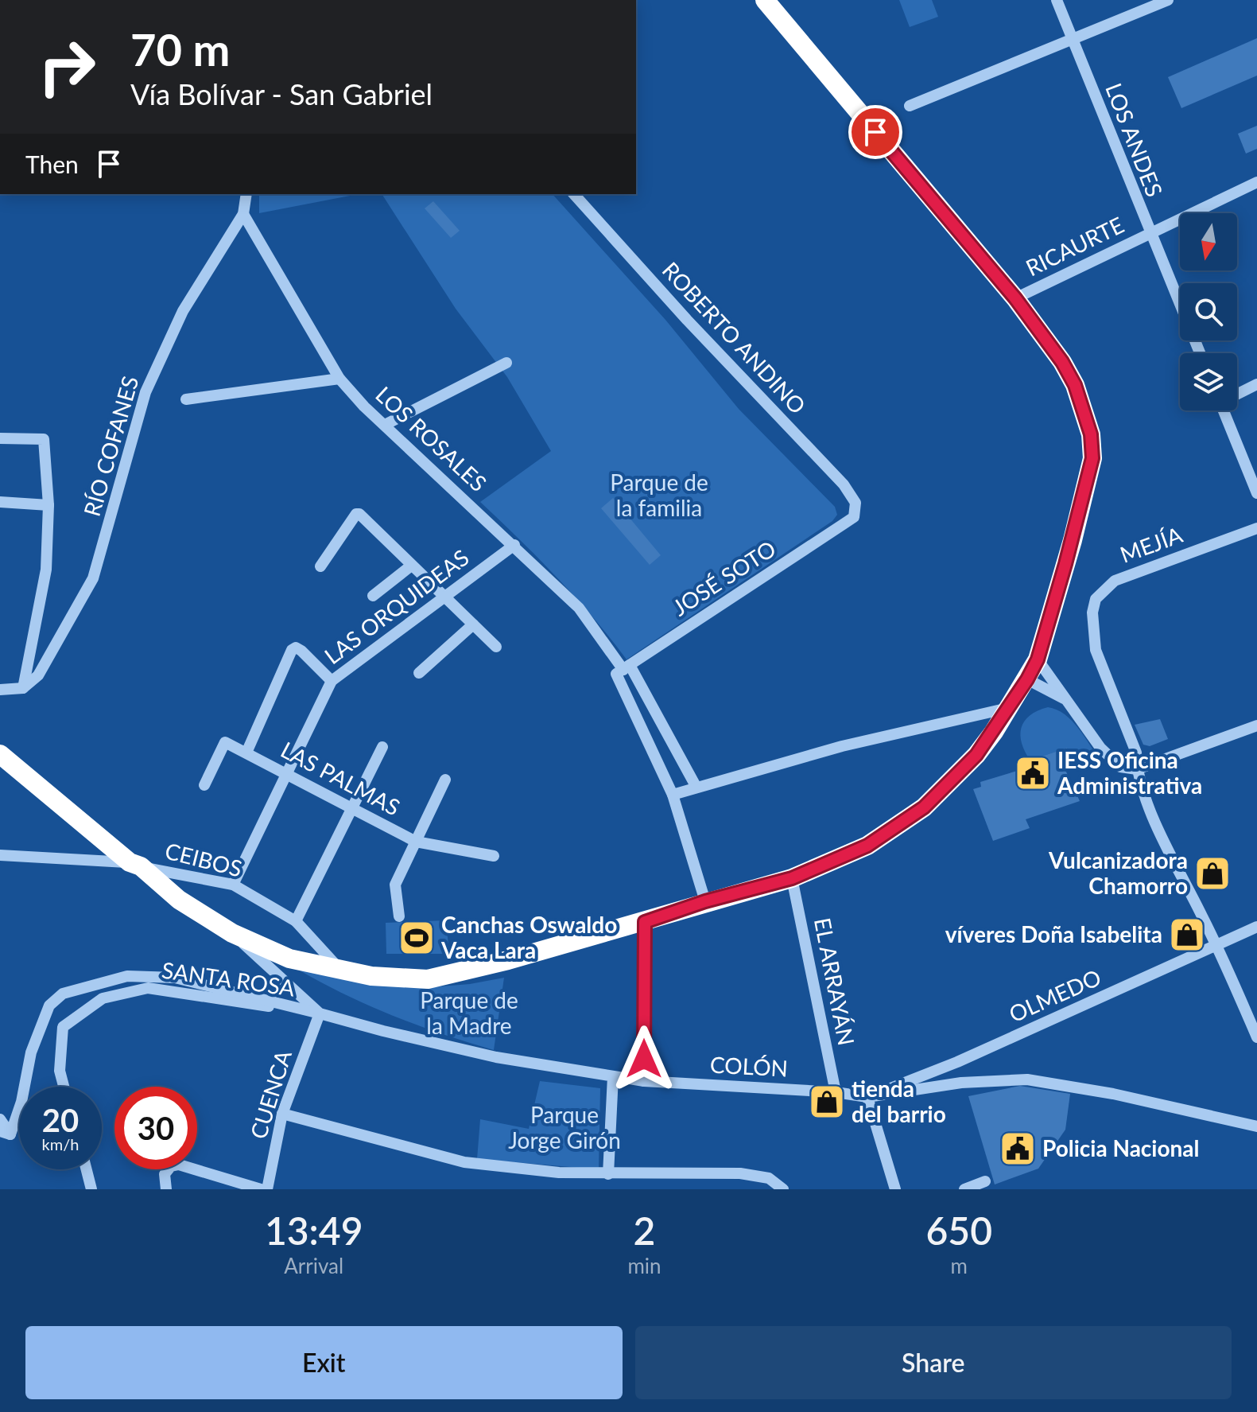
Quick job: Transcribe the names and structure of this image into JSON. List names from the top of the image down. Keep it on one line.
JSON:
{"streets":{"street":["LOS ANDES","RICAURTE","ROBERTO ANDINO","LOS ROSALES","RÍO COFANES","MEJÍA","JOSÉ SOTO","LAS ORQUIDEAS","LAS PALMAS","CEIBOS","SANTA ROSA","EL ARRAYÁN","OLMEDO","COLÓN","CUENCA"]},"crossings":[["LOS ANDES","RICAURTE"],["ROBERTO ANDINO","JOSÉ SOTO"],["LOS ROSALES","RÍO COFANES"],["LOS ROSALES","JOSÉ SOTO"],["LOS ROSALES","LAS ORQUIDEAS"],["MEJÍA","OLMEDO"],["LAS ORQUIDEAS","LAS PALMAS"],["LAS ORQUIDEAS","CEIBOS"],["SANTA ROSA","COLÓN"],["SANTA ROSA","CUENCA"],["EL ARRAYÁN","COLÓN"],["OLMEDO","COLÓN"],["COLÓN","CUENCA"]],"parks":["Parque de la familia","Parque de la Madre","Parque Jorge Girón"],"places":{"public building":["IESS Oficina Administrativa","Policia Nacional"],"shop":["Vulcanizadora Chamorro","víveres Doña Isabelita","tienda del barrio"],"sports":["Canchas Oswaldo Vaca Lara"]},"north":"bottom","page":{"turn":["70 m","Vía Bolívar - San Gabriel"],"then":"Then","speed":"20 km/h","limit":"30","eta":["13:49","Arrival","2","min","650","m"],"buttons":["Exit","Share"]}}
